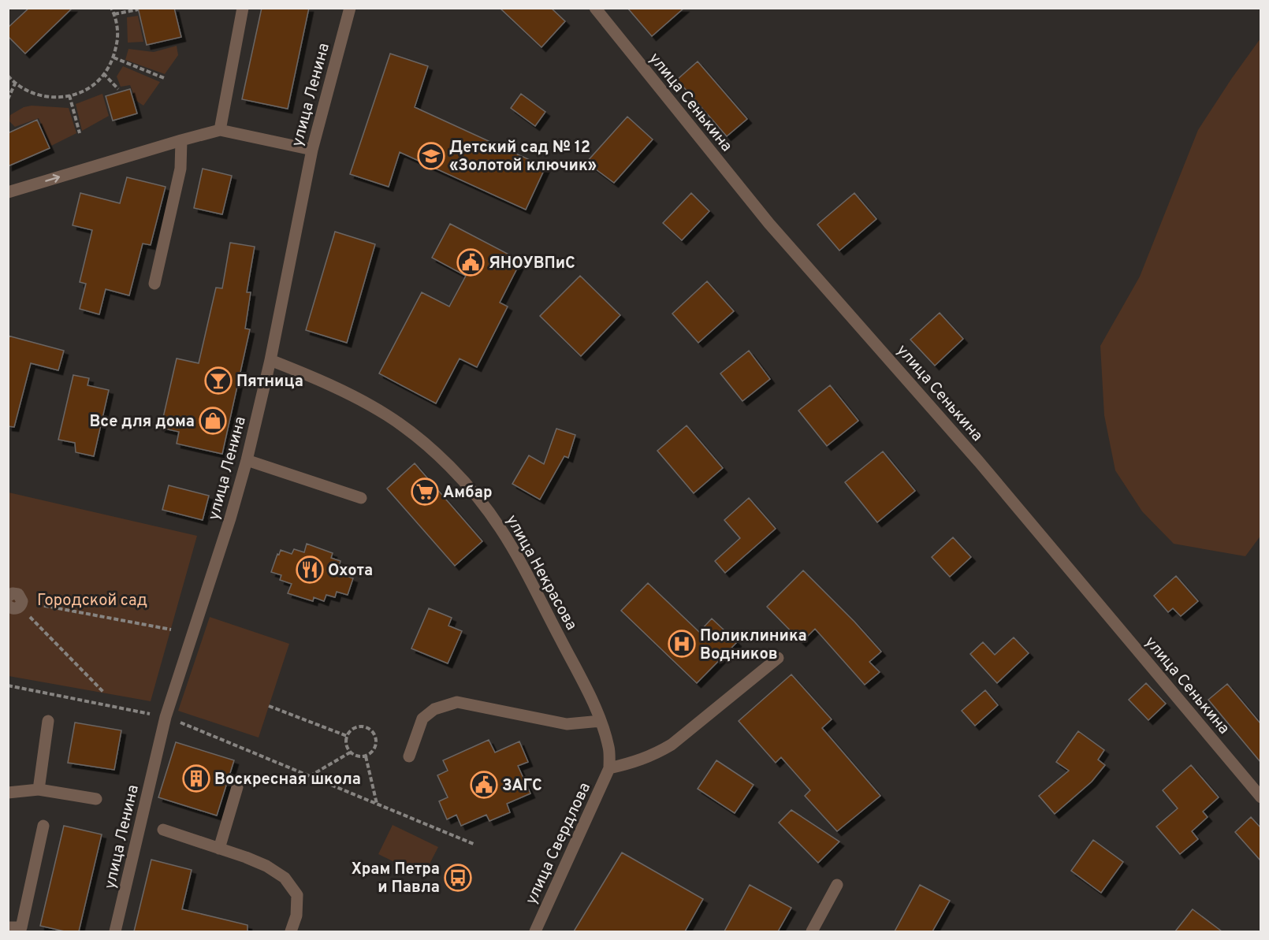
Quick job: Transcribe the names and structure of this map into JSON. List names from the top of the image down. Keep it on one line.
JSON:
{"streets":{"street":["улица Ленина","улица Сенькина","улица Некрасова","улица Свердлова"]},"crossings":[["улица Ленина","улица Некрасова"],["улица Некрасова","улица Свердлова"]],"parks":["Городской сад"],"places":{"school or university":["Детский сад № 12 «Золотой ключик»"],"public building":["ЯНОУВПиС","ЗАГС"],"bar":["Пятница"],"shop":["Все для дома"],"supermarket":["Амбар"],"restaurant":["Охота"],"hospital":["Поликлиника Водников"],"building":["Воскресная школа"],"bus stop":["Храм Петра и Павла"]}}
